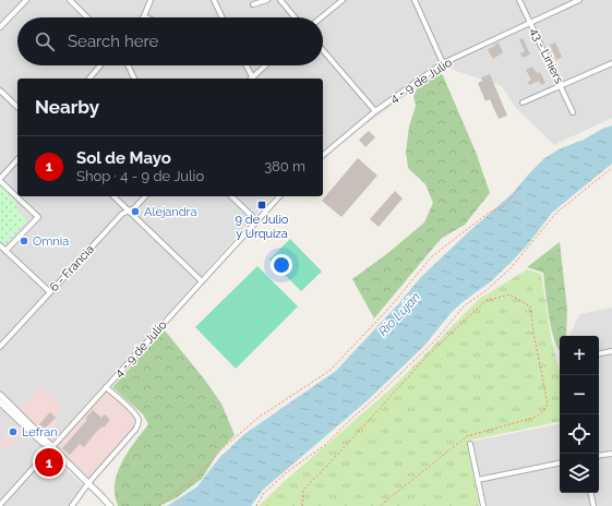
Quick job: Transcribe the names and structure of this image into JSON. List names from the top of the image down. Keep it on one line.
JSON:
{"streets":{"street":["43 - Liniers","4 - 9 de Julio","6 - Francia"]},"crossings":[["43 - Liniers","4 - 9 de Julio"]],"water":["Río Luján"],"places":{"transit":["9 de Julio y Urquiza"],"other":["Alejandra","Omnia","Lefran"]},"page":{"search":"Search here","heading":"Nearby","list":[{"mark":"1","name":"Sol de Mayo","note":"Shop · 4 - 9 de Julio","value":"380 m"}],"map_buttons":["+","−"],"pins":"1"}}
